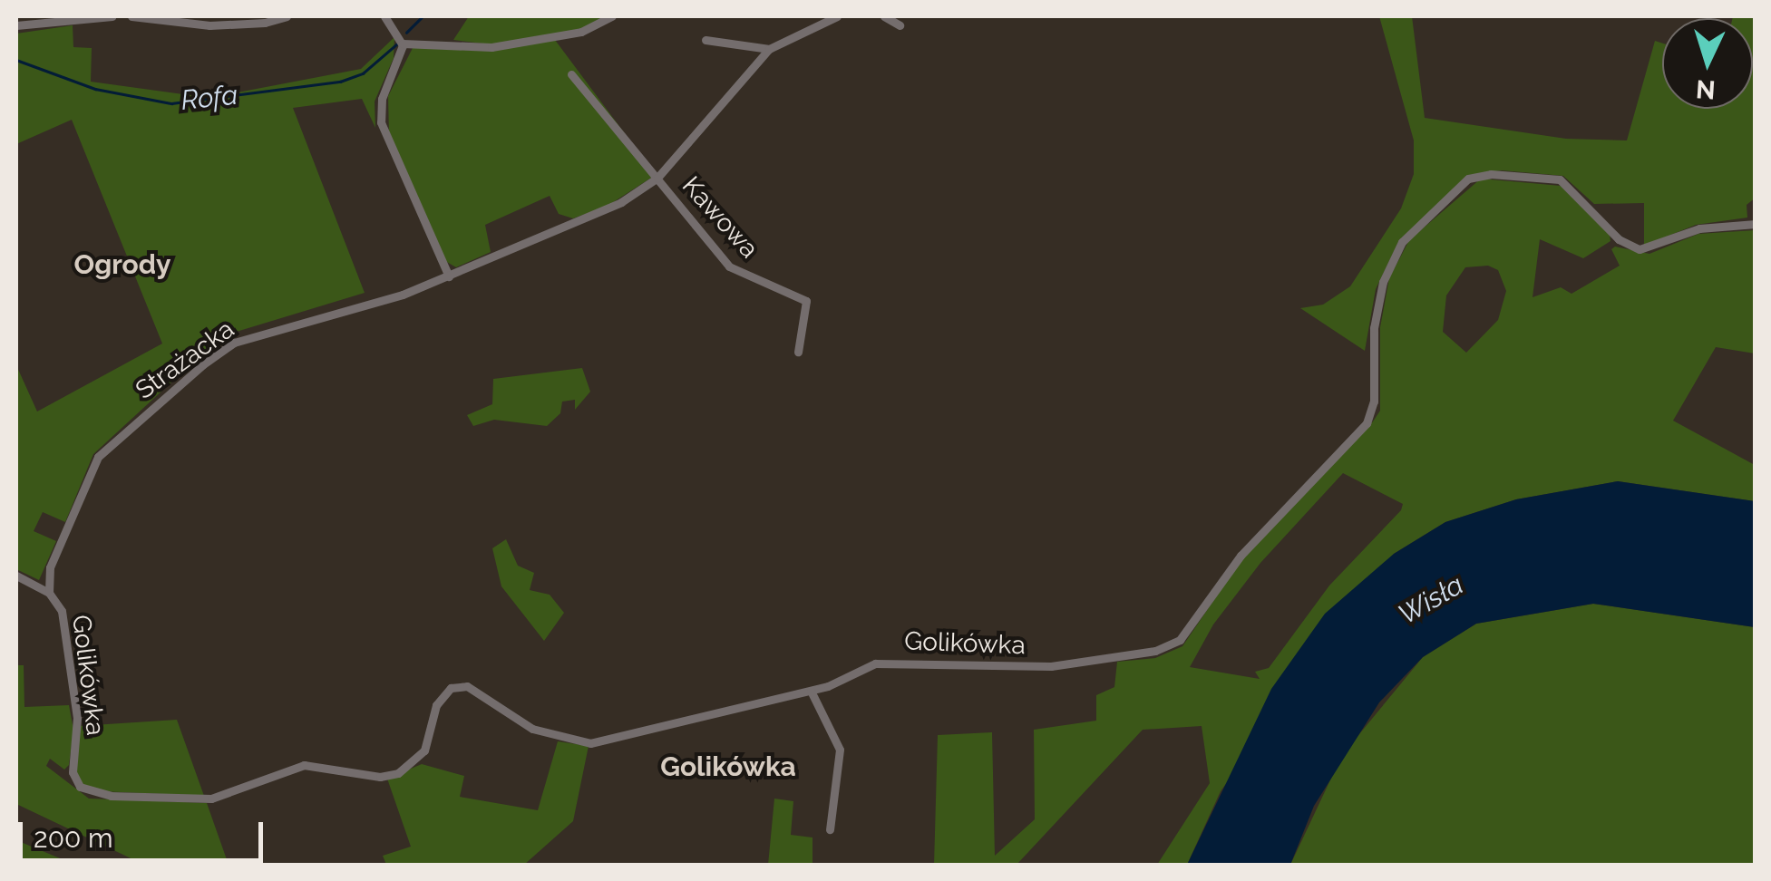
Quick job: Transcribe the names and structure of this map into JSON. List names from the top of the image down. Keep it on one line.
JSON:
{"streets":{"street":["Kawowa","Strażacka","Golikówka"]},"crossings":[["Kawowa","Strażacka"],["Strażacka","Golikówka"]],"districts":["Ogrody","Golikówka"],"water":["Rofa","Wisła"],"scale_bar":"200 m","north":"bottom"}
